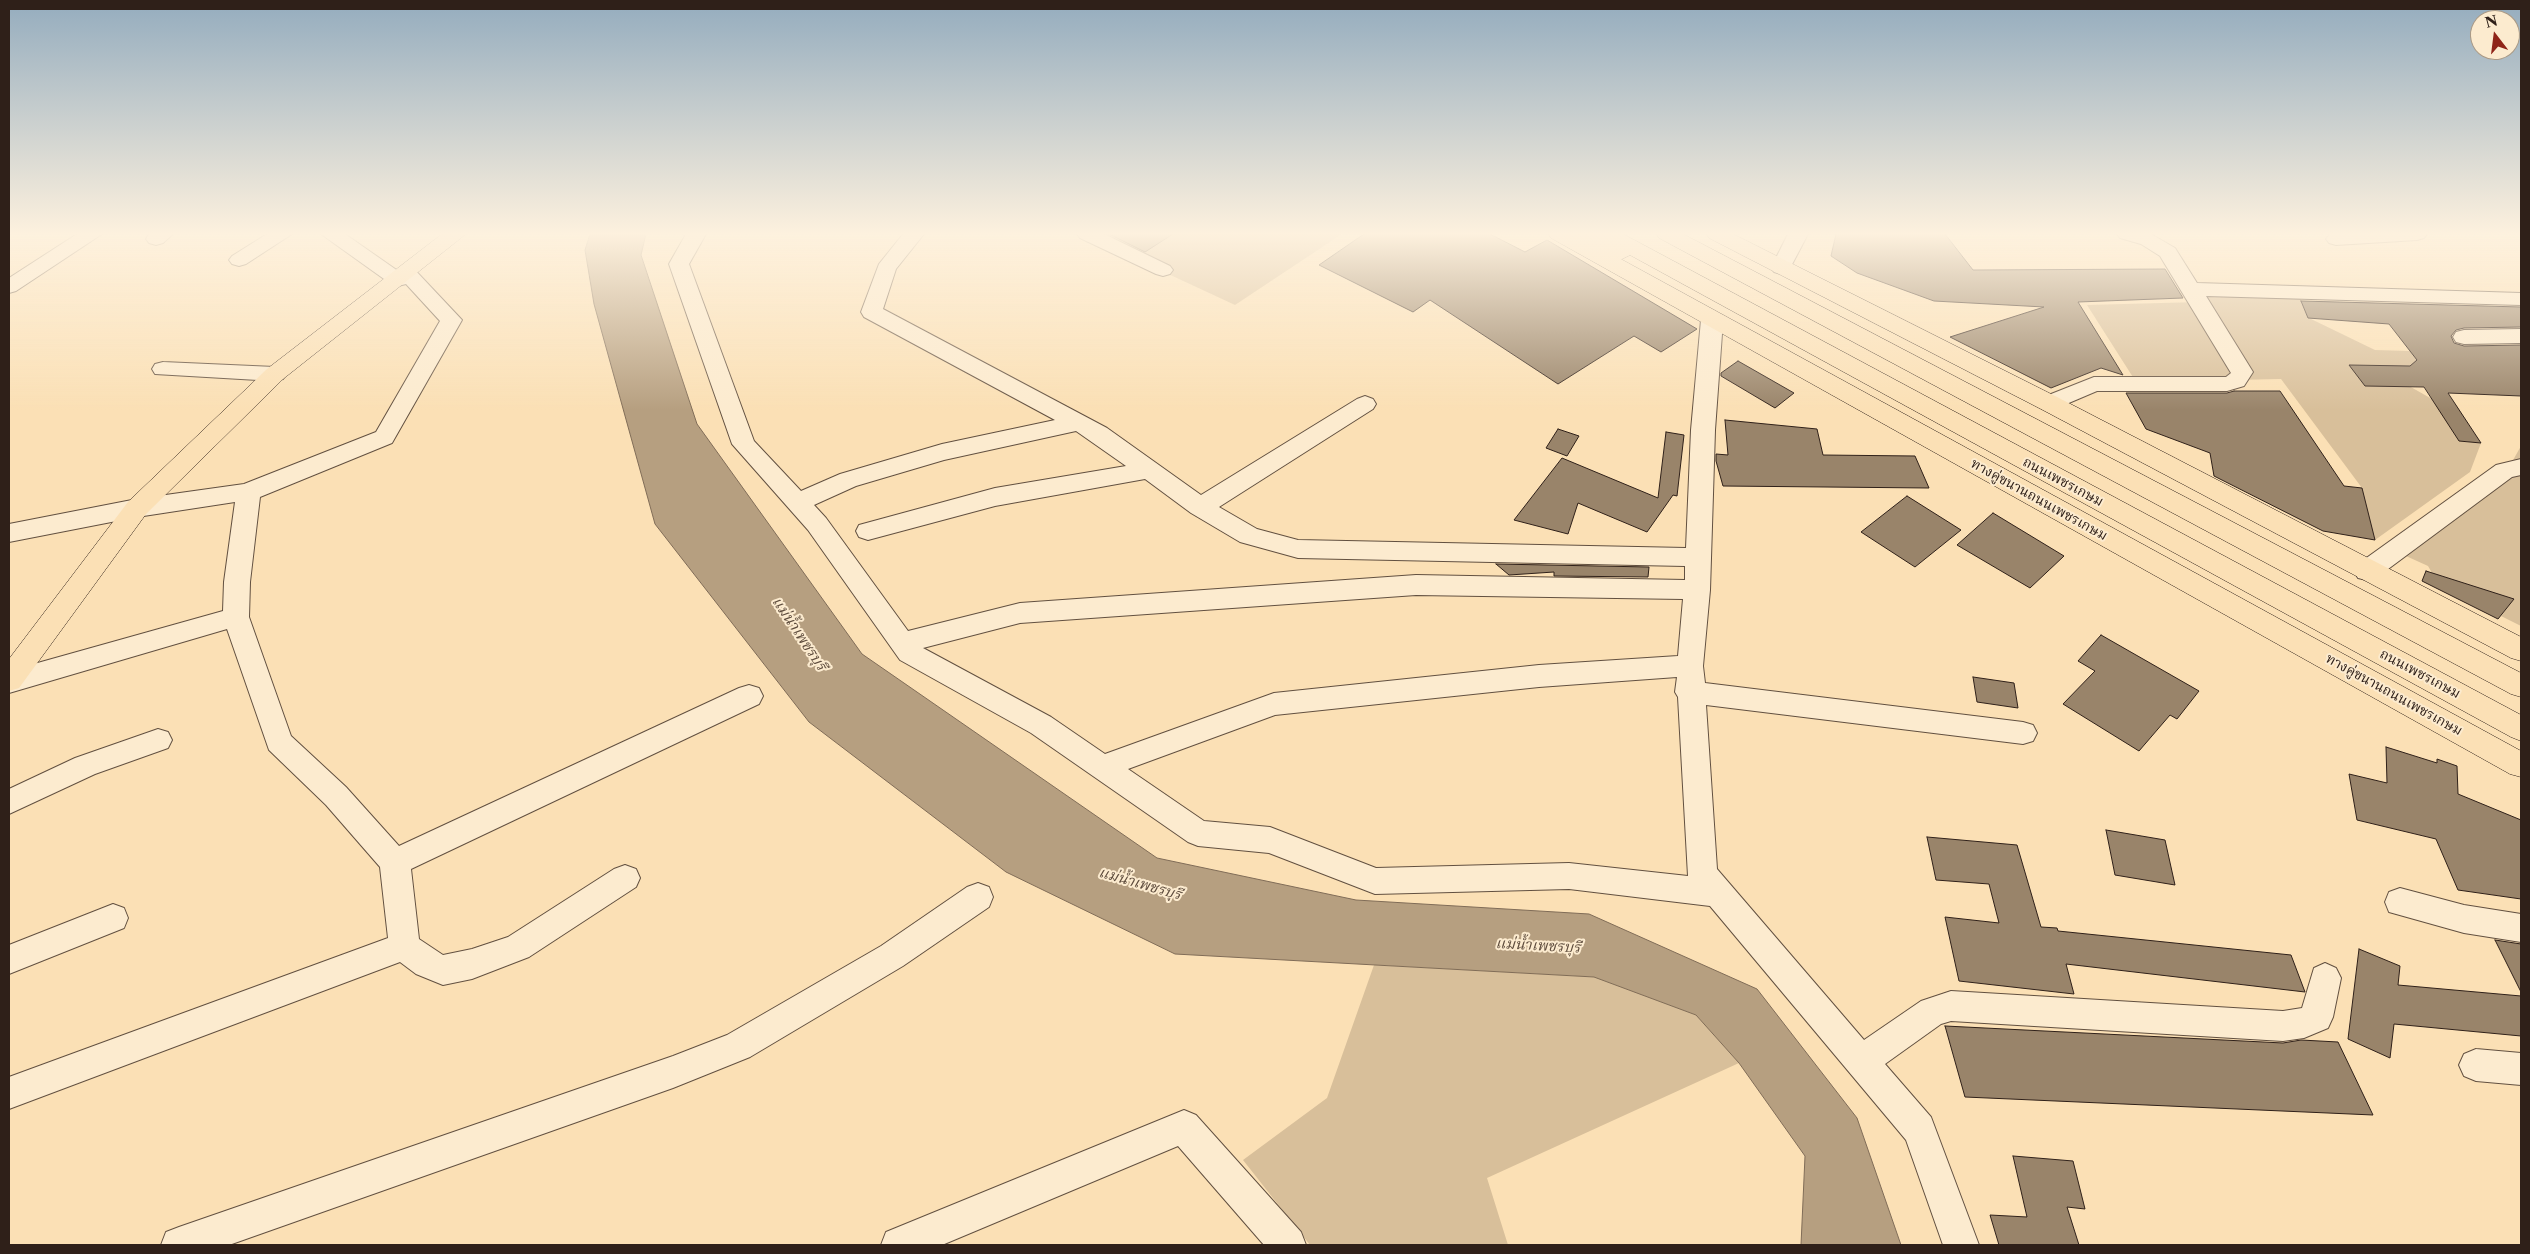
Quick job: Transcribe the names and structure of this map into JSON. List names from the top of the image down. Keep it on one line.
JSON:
{"streets":{"main road":["ถนนเพชรเกษม","ทางคู่ขนานถนนเพชรเกษม"]},"water":["แม่น้ำเพชรบุรี"],"north":"top"}
